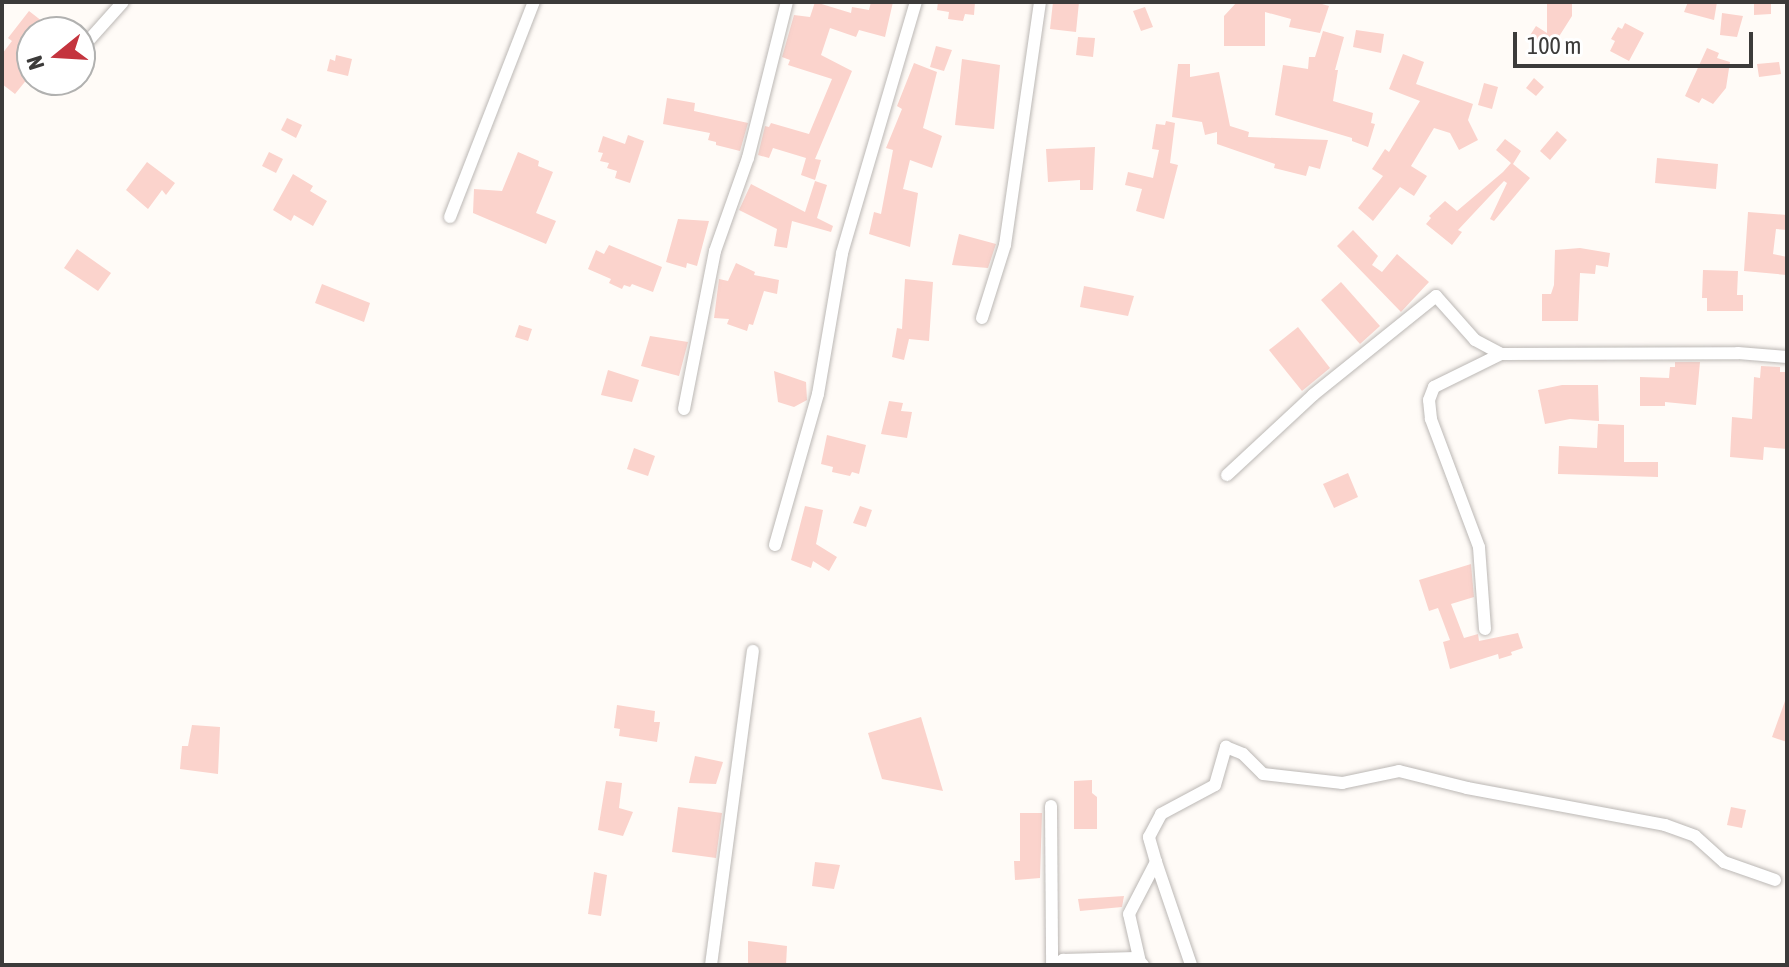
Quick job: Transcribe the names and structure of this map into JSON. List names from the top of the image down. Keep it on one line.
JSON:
{"scale_bar":"100 m","north":"left"}
